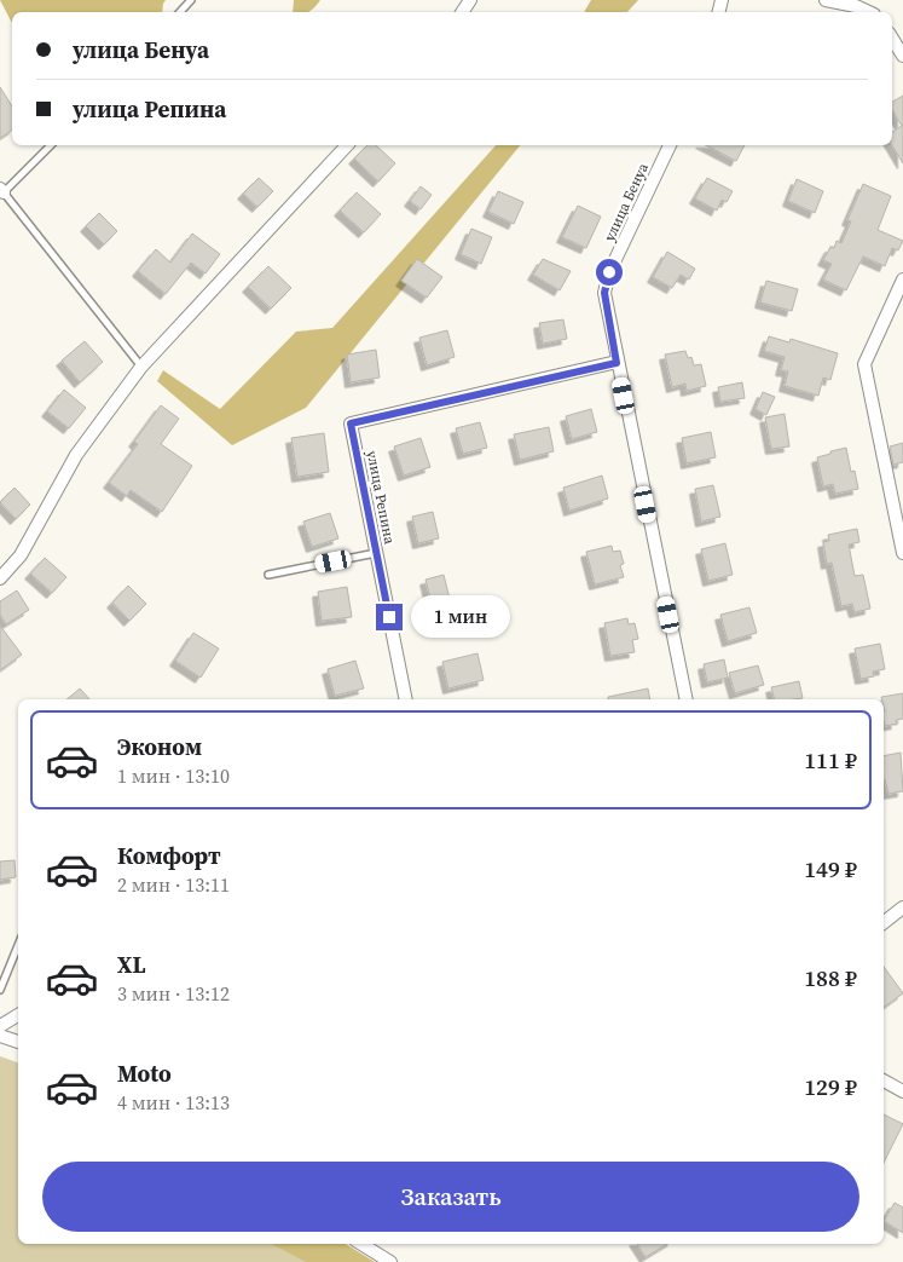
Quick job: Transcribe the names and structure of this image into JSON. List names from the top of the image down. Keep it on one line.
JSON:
{"streets":{"street":["улица Бенуа","улица Репина"]},"crossings":[["улица Бенуа","улица Репина"]],"page":{"banner":["улица Бенуа","улица Репина"],"bubble":"1 мин","list":[{"name":"Эконом","note":"1 мин · 13:10","value":"111 ₽"},{"name":"Комфорт","note":"2 мин · 13:11","value":"149 ₽"},{"name":"XL","note":"3 мин · 13:12","value":"188 ₽"},{"name":"Moto","note":"4 мин · 13:13","value":"129 ₽"}],"buttons":"Заказать"}}
